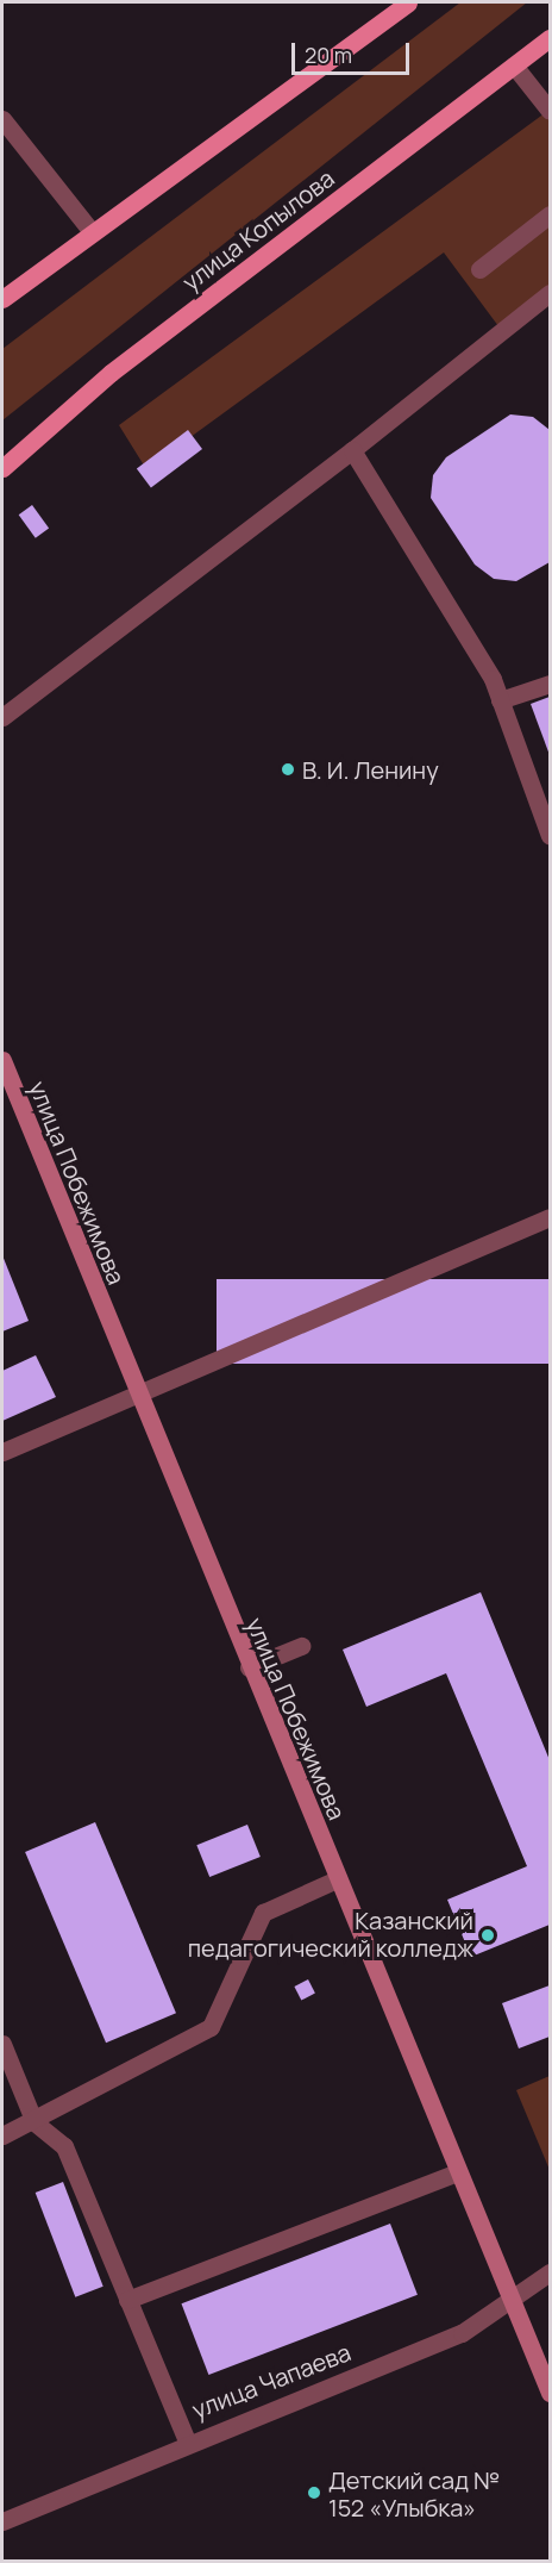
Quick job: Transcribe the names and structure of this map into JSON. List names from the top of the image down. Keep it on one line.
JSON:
{"streets":{"main road":["улица Копылова"],"street":["улица Побежимова","улица Чапаева"]},"crossings":[["улица Побежимова","улица Чапаева"]],"places":["В. И. Ленину","Казанский педагогический колледж","Детский сад № 152 «Улыбка»"],"scale_bar":"20 m"}
